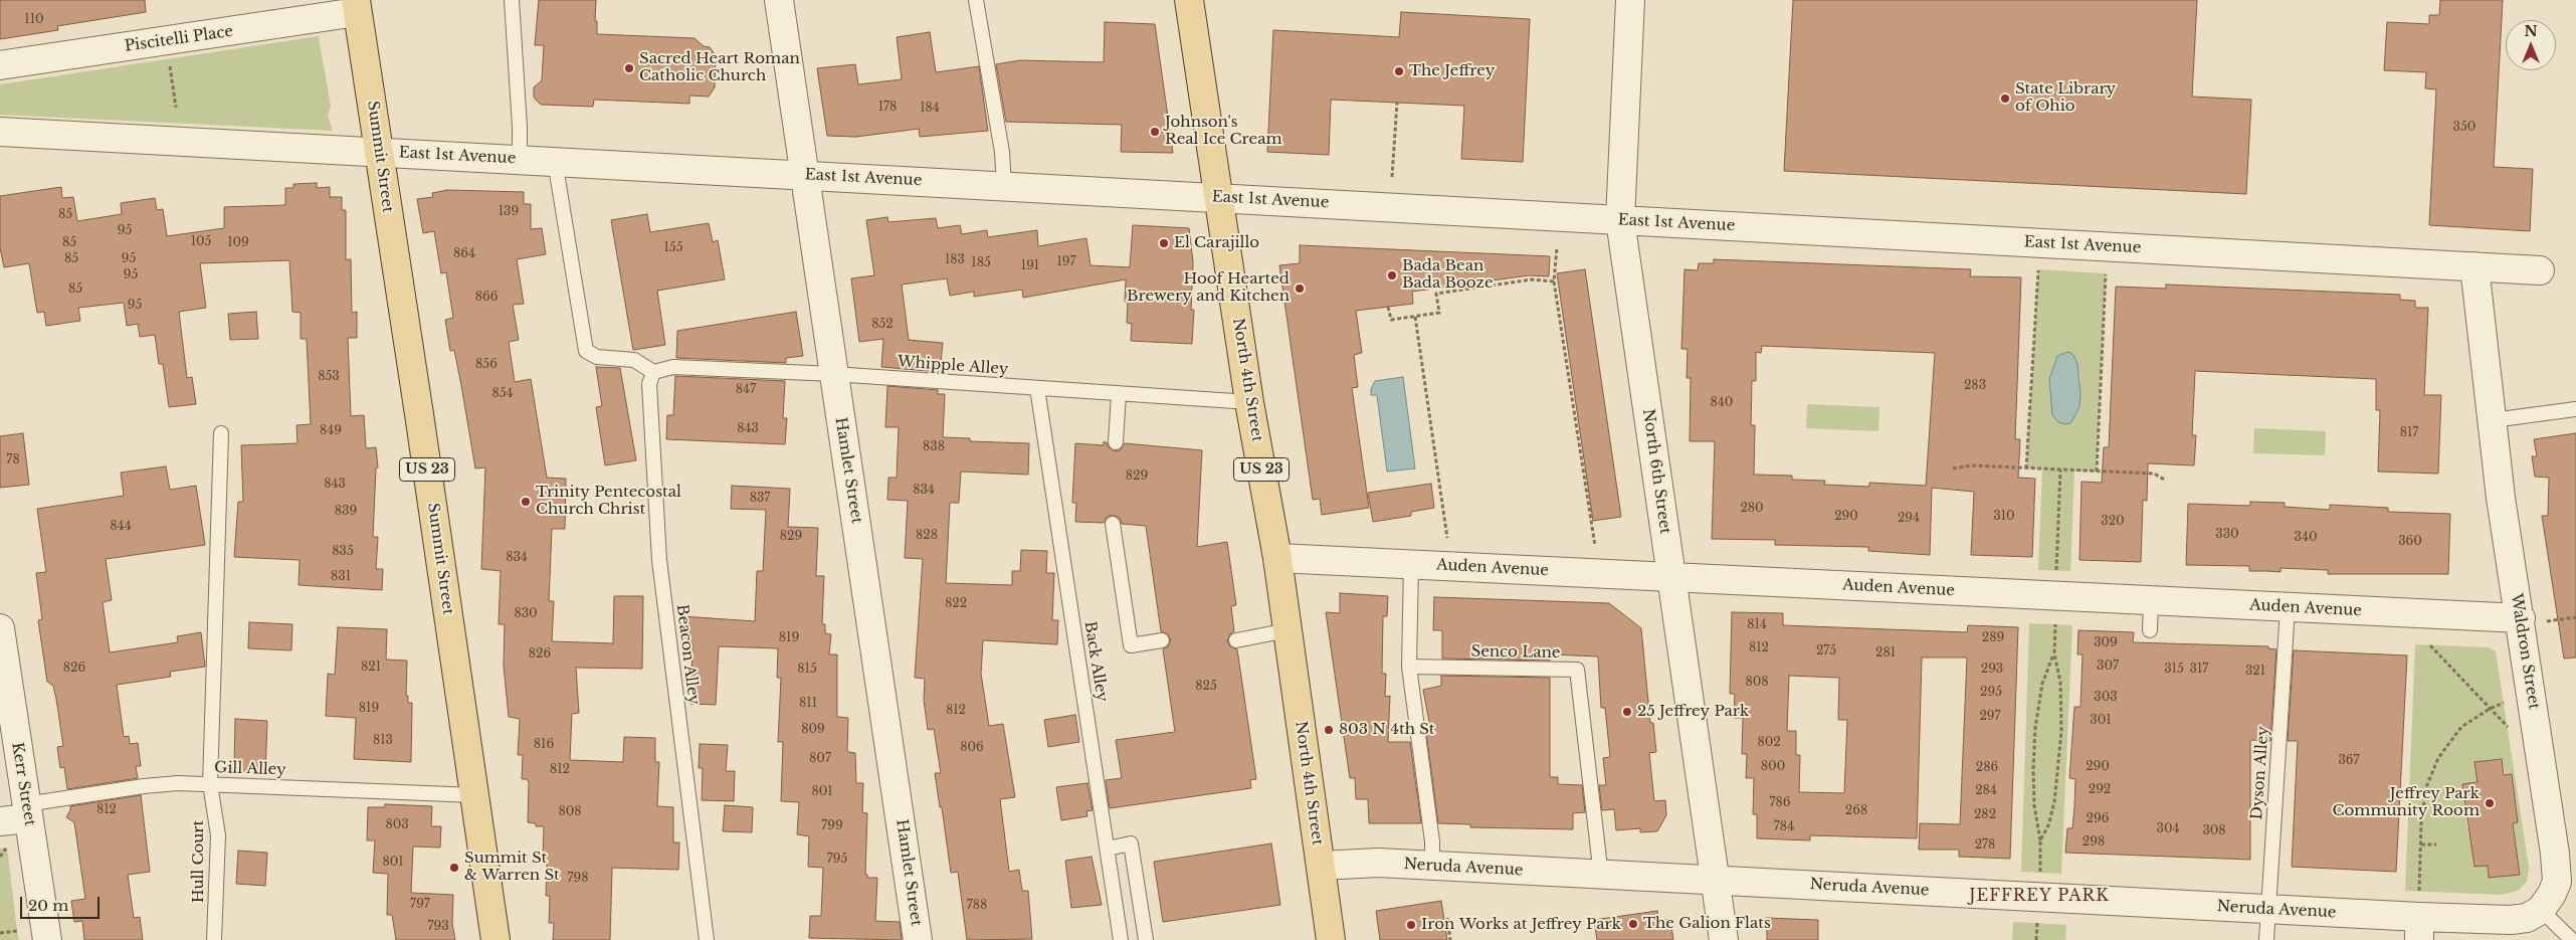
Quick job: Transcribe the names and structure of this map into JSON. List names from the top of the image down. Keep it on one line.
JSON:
{"streets":{"main road":["Summit Street","North 4th Street","US 23"],"street":["Piscitelli Place","East 1st Avenue","Hamlet Street","North 6th Street","Auden Avenue","Waldron Street","Kerr Street","Neruda Avenue"],"lane":["Whipple Alley","Senco Lane","Beacon Alley","Back Alley","Gill Alley","Dyson Alley","Hull Court"]},"crossings":[["Piscitelli Place","Summit Street"],["East 1st Avenue","Summit Street"],["East 1st Avenue","North 4th Street"],["East 1st Avenue","Hamlet Street"],["East 1st Avenue","North 6th Street"],["East 1st Avenue","Waldron Street"],["Summit Street","Gill Alley"],["Whipple Alley","North 4th Street"],["Whipple Alley","Hamlet Street"],["Whipple Alley","Beacon Alley"],["Whipple Alley","Back Alley"],["North 4th Street","Auden Avenue"],["North 4th Street","Neruda Avenue"],["North 6th Street","Auden Avenue"],["North 6th Street","Neruda Avenue"],["Auden Avenue","Waldron Street"],["Auden Avenue","Dyson Alley"],["Senco Lane","Neruda Avenue"],["Gill Alley","Kerr Street"],["Gill Alley","Hull Court"],["Dyson Alley","Neruda Avenue"]],"districts":["JEFFREY PARK"],"places":["Sacred Heart Roman Catholic Church","The Jeffrey","State Library of Ohio","Johnson's Real Ice Cream","El Carajillo","Bada Bean Bada Booze","Hoof Hearted Brewery and Kitchen","Trinity Pentecostal Church Christ","25 Jeffrey Park","803 N 4th St","Jeffrey Park Community Room","Summit St & Warren St","The Galion Flats","Iron Works at Jeffrey Park"],"house_numbers":["110","178","184","350","139","85","95","105","85","109","155","864","85","95","183","197","185","191","95","85","866","95","852","856","853","283","847","854","840","843","849","817","838","78","829","843","834","837","280","839","290","310","294","320","844","330","828","829","340","360","835","834","831","822","830","814","819","289","309","812","275","281","826","307","821","826","815","293","315","317","321","808","825","295","303","811","819","812","297","301","809","813","802","816","806","807","367","800","290","286","812","292","284","801","786","812","268","808","282","296","803","799","784","304","308","298","278","795","801","798","797","788","793"],"scale_bar":"20 m","north":"top"}
